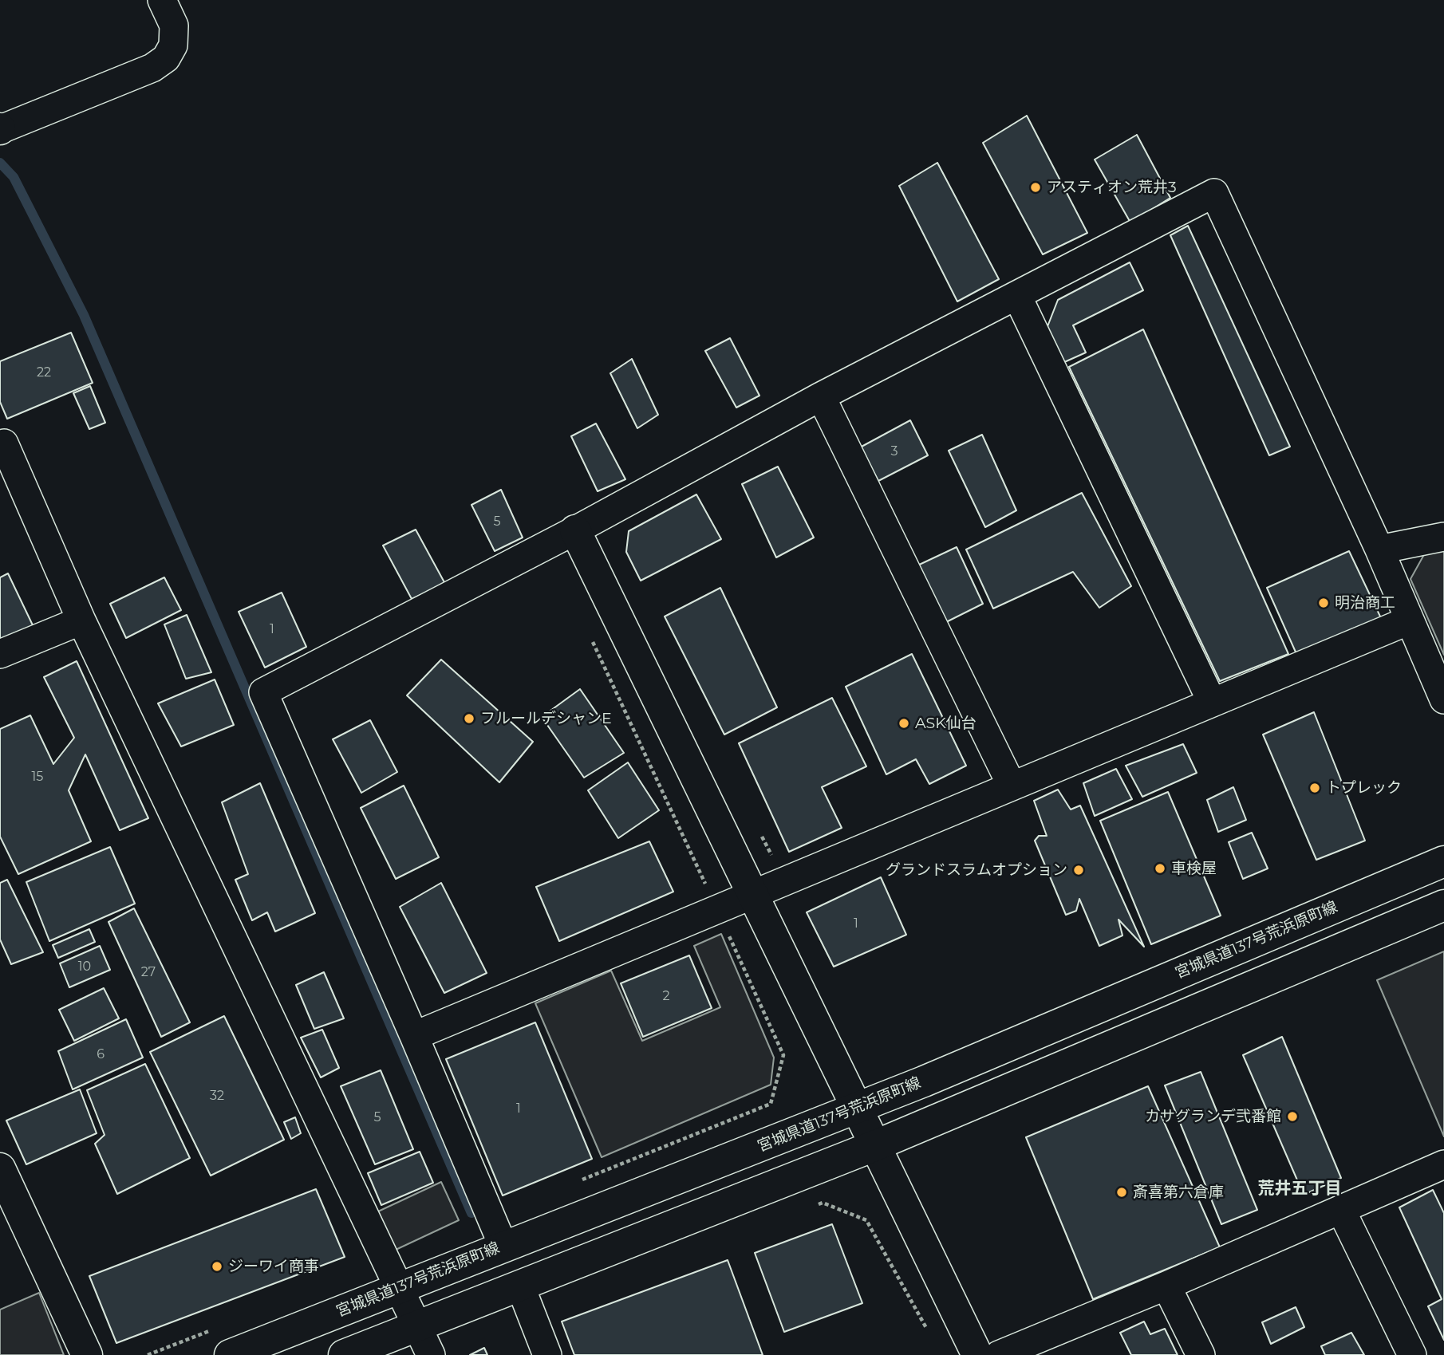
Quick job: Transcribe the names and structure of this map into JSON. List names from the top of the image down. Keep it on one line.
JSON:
{"streets":{"main road":["宮城県道137号荒浜原町線"]},"districts":["荒井五丁目"],"places":["アスティオン荒井3","明治商工","フルールデシャンE","ASK仙台","トプレック","車検屋","グランドスラムオプション","カサグランデ弐番館","斎喜第六倉庫","ジーワイ商事"],"house_numbers":["22","3","5","1","15","1","10","27","2","6","32","1","5"]}
